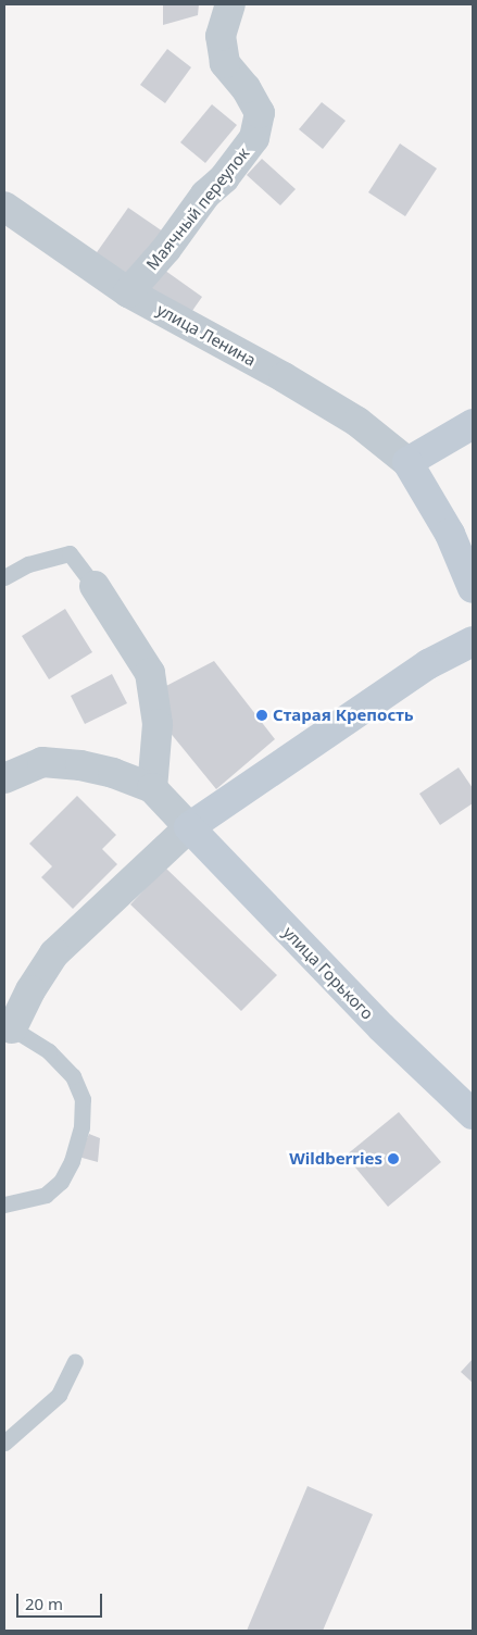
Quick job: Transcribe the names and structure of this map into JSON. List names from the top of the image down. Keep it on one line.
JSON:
{"streets":{"main road":["улица Горького"],"street":["Маячный переулок","улица Ленина"]},"crossings":[["Маячный переулок","улица Ленина"]],"places":["Старая Крепость","Wildberries"],"scale_bar":"20 m"}
